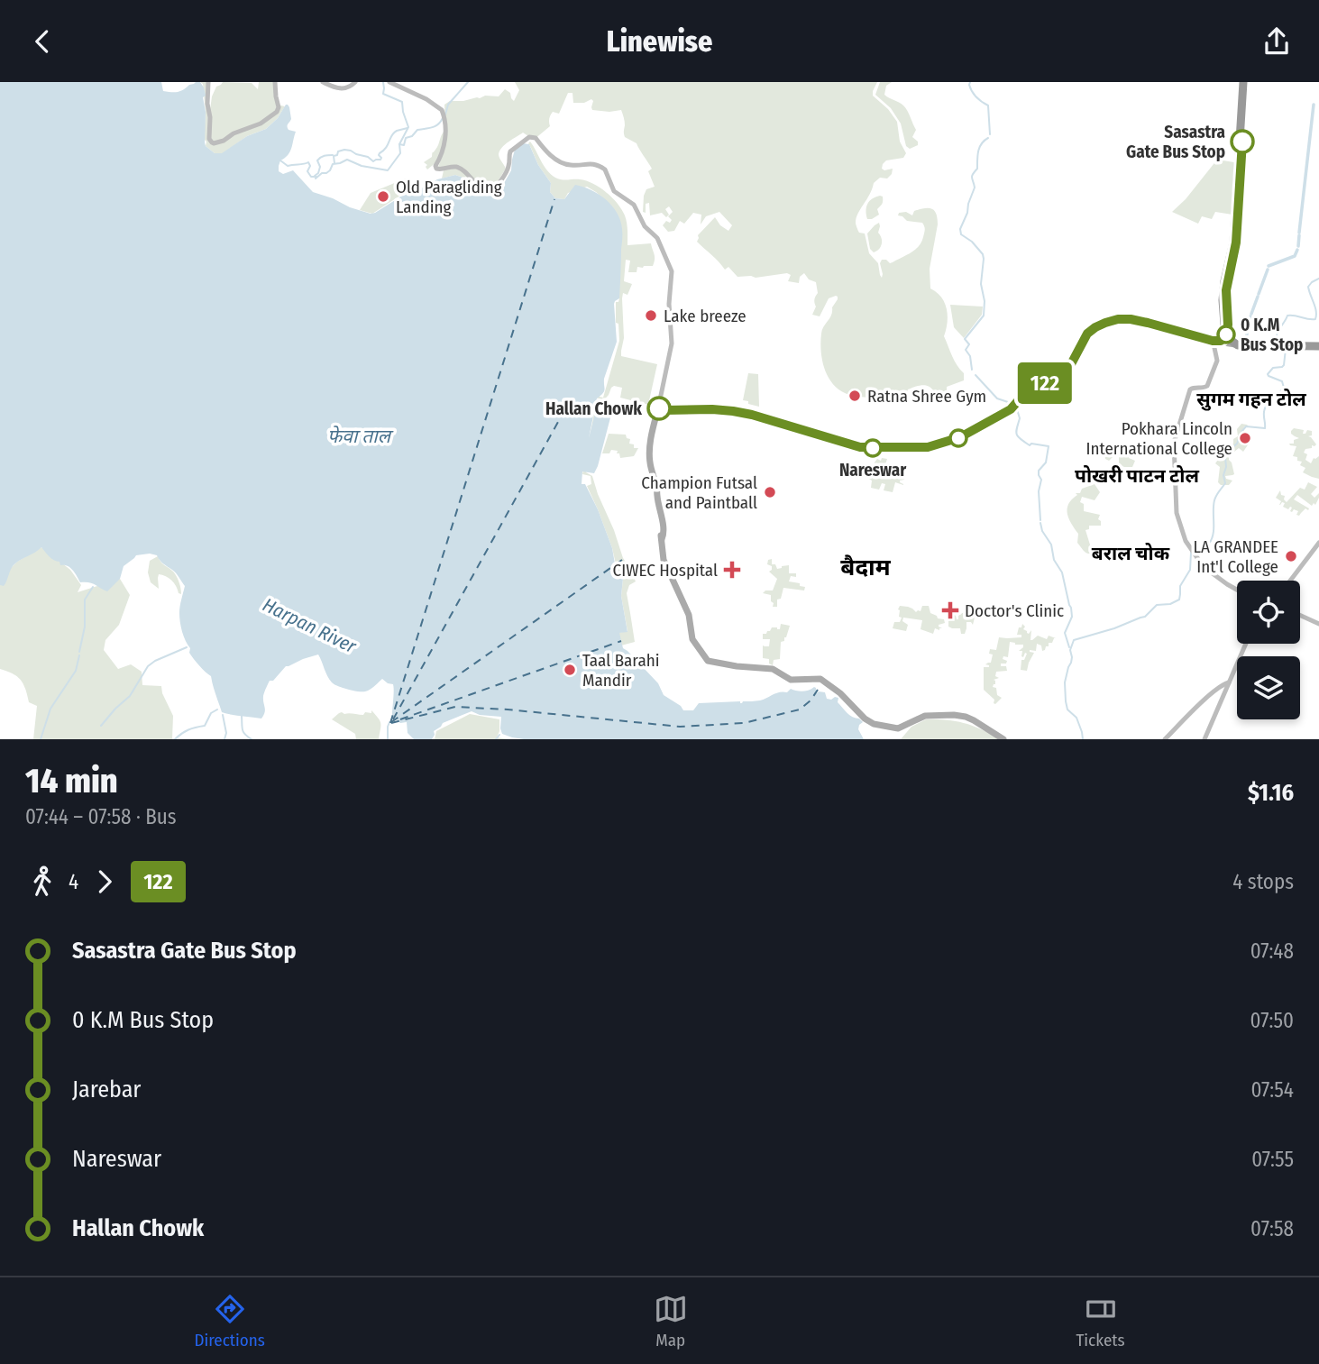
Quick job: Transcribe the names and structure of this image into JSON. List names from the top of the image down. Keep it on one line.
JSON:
{"districts":["सुगम गहन टोल","पोखरी पाटन टोल","बराल चोक","बैदाम"],"water":["फेवा ताल","Harpan River"],"places":{"other":["Sasastra Gate Bus Stop","Old Paragliding Landing","Lake breeze","0 K.M Bus Stop","Ratna Shree Gym","Hallan Chowk","Pokhara Lincoln International College","Nareswar","Champion Futsal and Paintball","LA GRANDEE Int'l College","Taal Barahi Mandir"],"health":["CIWEC Hospital","Doctor's Clinic"]},"lines":["bus line 122"],"page":{"header":"Linewise","on_map":"122","heading":["14 min","07:44 – 07:58 · Bus","$1.16"],"legs":["4","122","4 stops"],"list":[{"name":"Sasastra Gate Bus Stop","value":"07:48"},{"name":"0 K.M Bus Stop","value":"07:50"},{"name":"Jarebar","value":"07:54"},{"name":"Nareswar","value":"07:55"},{"name":"Hallan Chowk","value":"07:58"}],"tabs":["Directions","Map","Tickets"]}}
